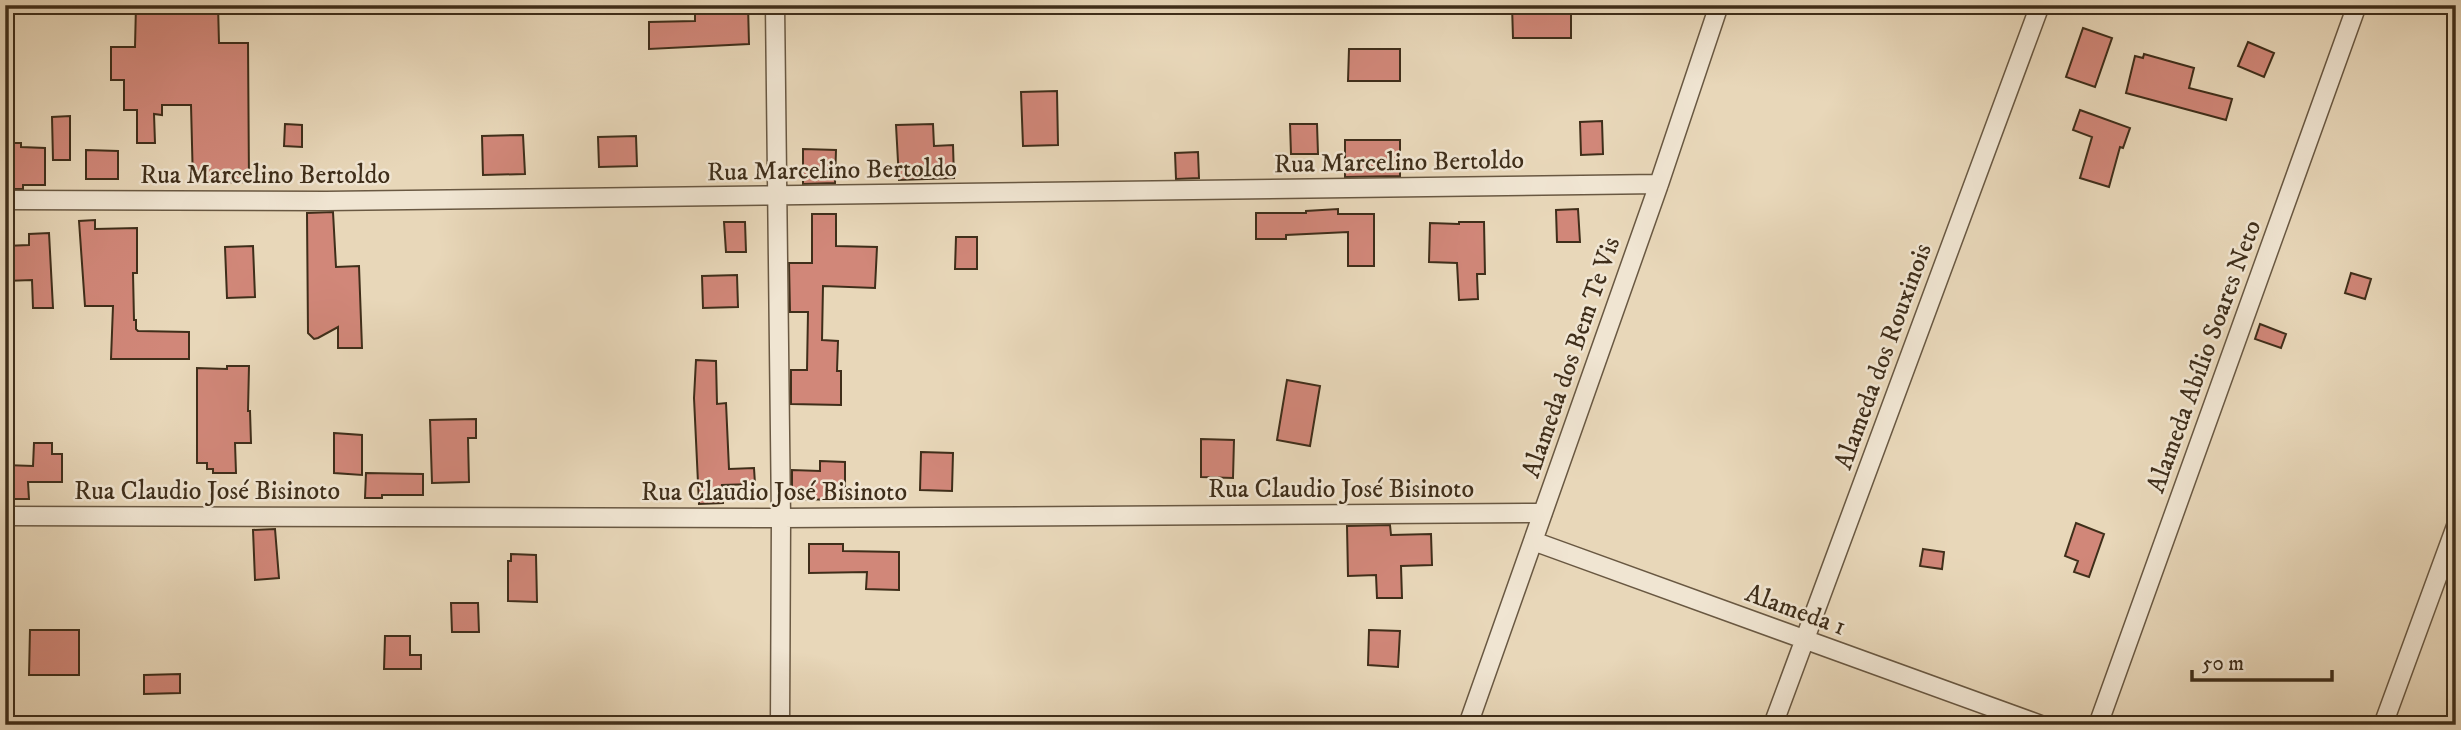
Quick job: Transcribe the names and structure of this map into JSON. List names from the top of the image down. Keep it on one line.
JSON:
{"streets":{"street":["Rua Marcelino Bertoldo","Alameda dos Rouxinois","Alameda Abílio Soares Neto","Alameda dos Bem Te Vis","Rua Claudio José Bisinoto","Alameda 1"]},"crossings":[["Rua Marcelino Bertoldo","Alameda dos Bem Te Vis"],["Alameda dos Rouxinois","Alameda 1"],["Alameda dos Bem Te Vis","Rua Claudio José Bisinoto"],["Alameda dos Bem Te Vis","Alameda 1"]],"scale_bar":"50 m"}
